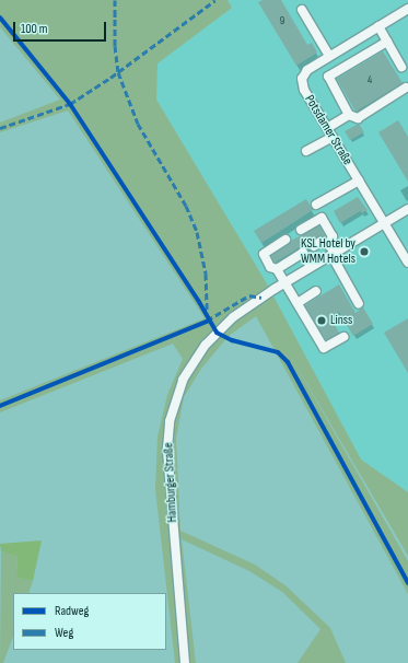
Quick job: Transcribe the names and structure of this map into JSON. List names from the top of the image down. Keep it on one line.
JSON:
{"streets":{"street":["Potsdamer Straße","Hamburger Straße"]},"crossings":[["Potsdamer Straße","Hamburger Straße"]],"places":["KSL Hotel by WMM Hotels","Linss"],"house_numbers":["9","4"],"legend":["Radweg","Weg"],"scale_bar":"100 m"}
